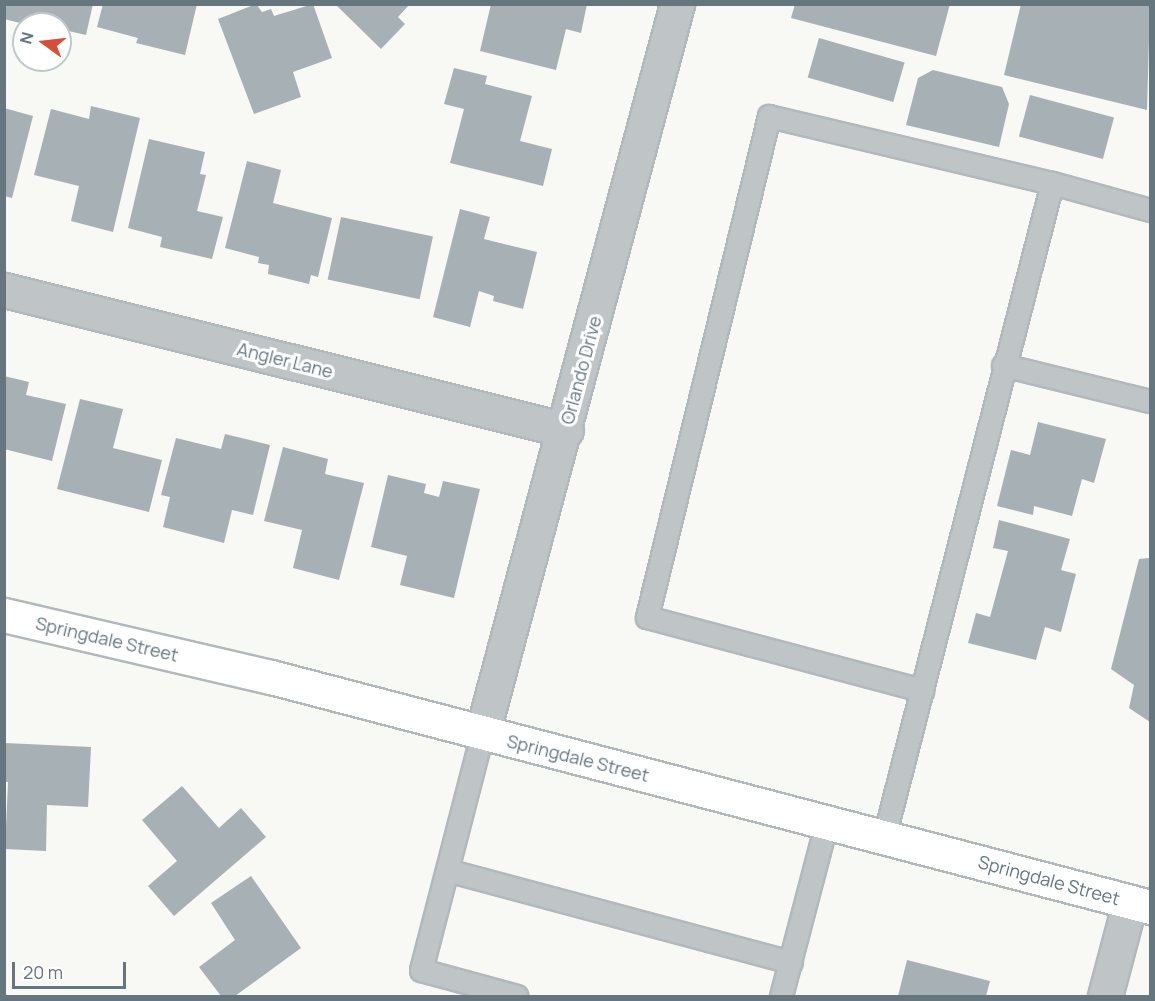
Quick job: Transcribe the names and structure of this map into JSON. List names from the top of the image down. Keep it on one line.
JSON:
{"streets":{"main road":["Springdale Street"],"street":["Angler Lane","Orlando Drive"]},"crossings":[["Angler Lane","Orlando Drive"],["Orlando Drive","Springdale Street"]],"scale_bar":"20 m","north":"left"}
